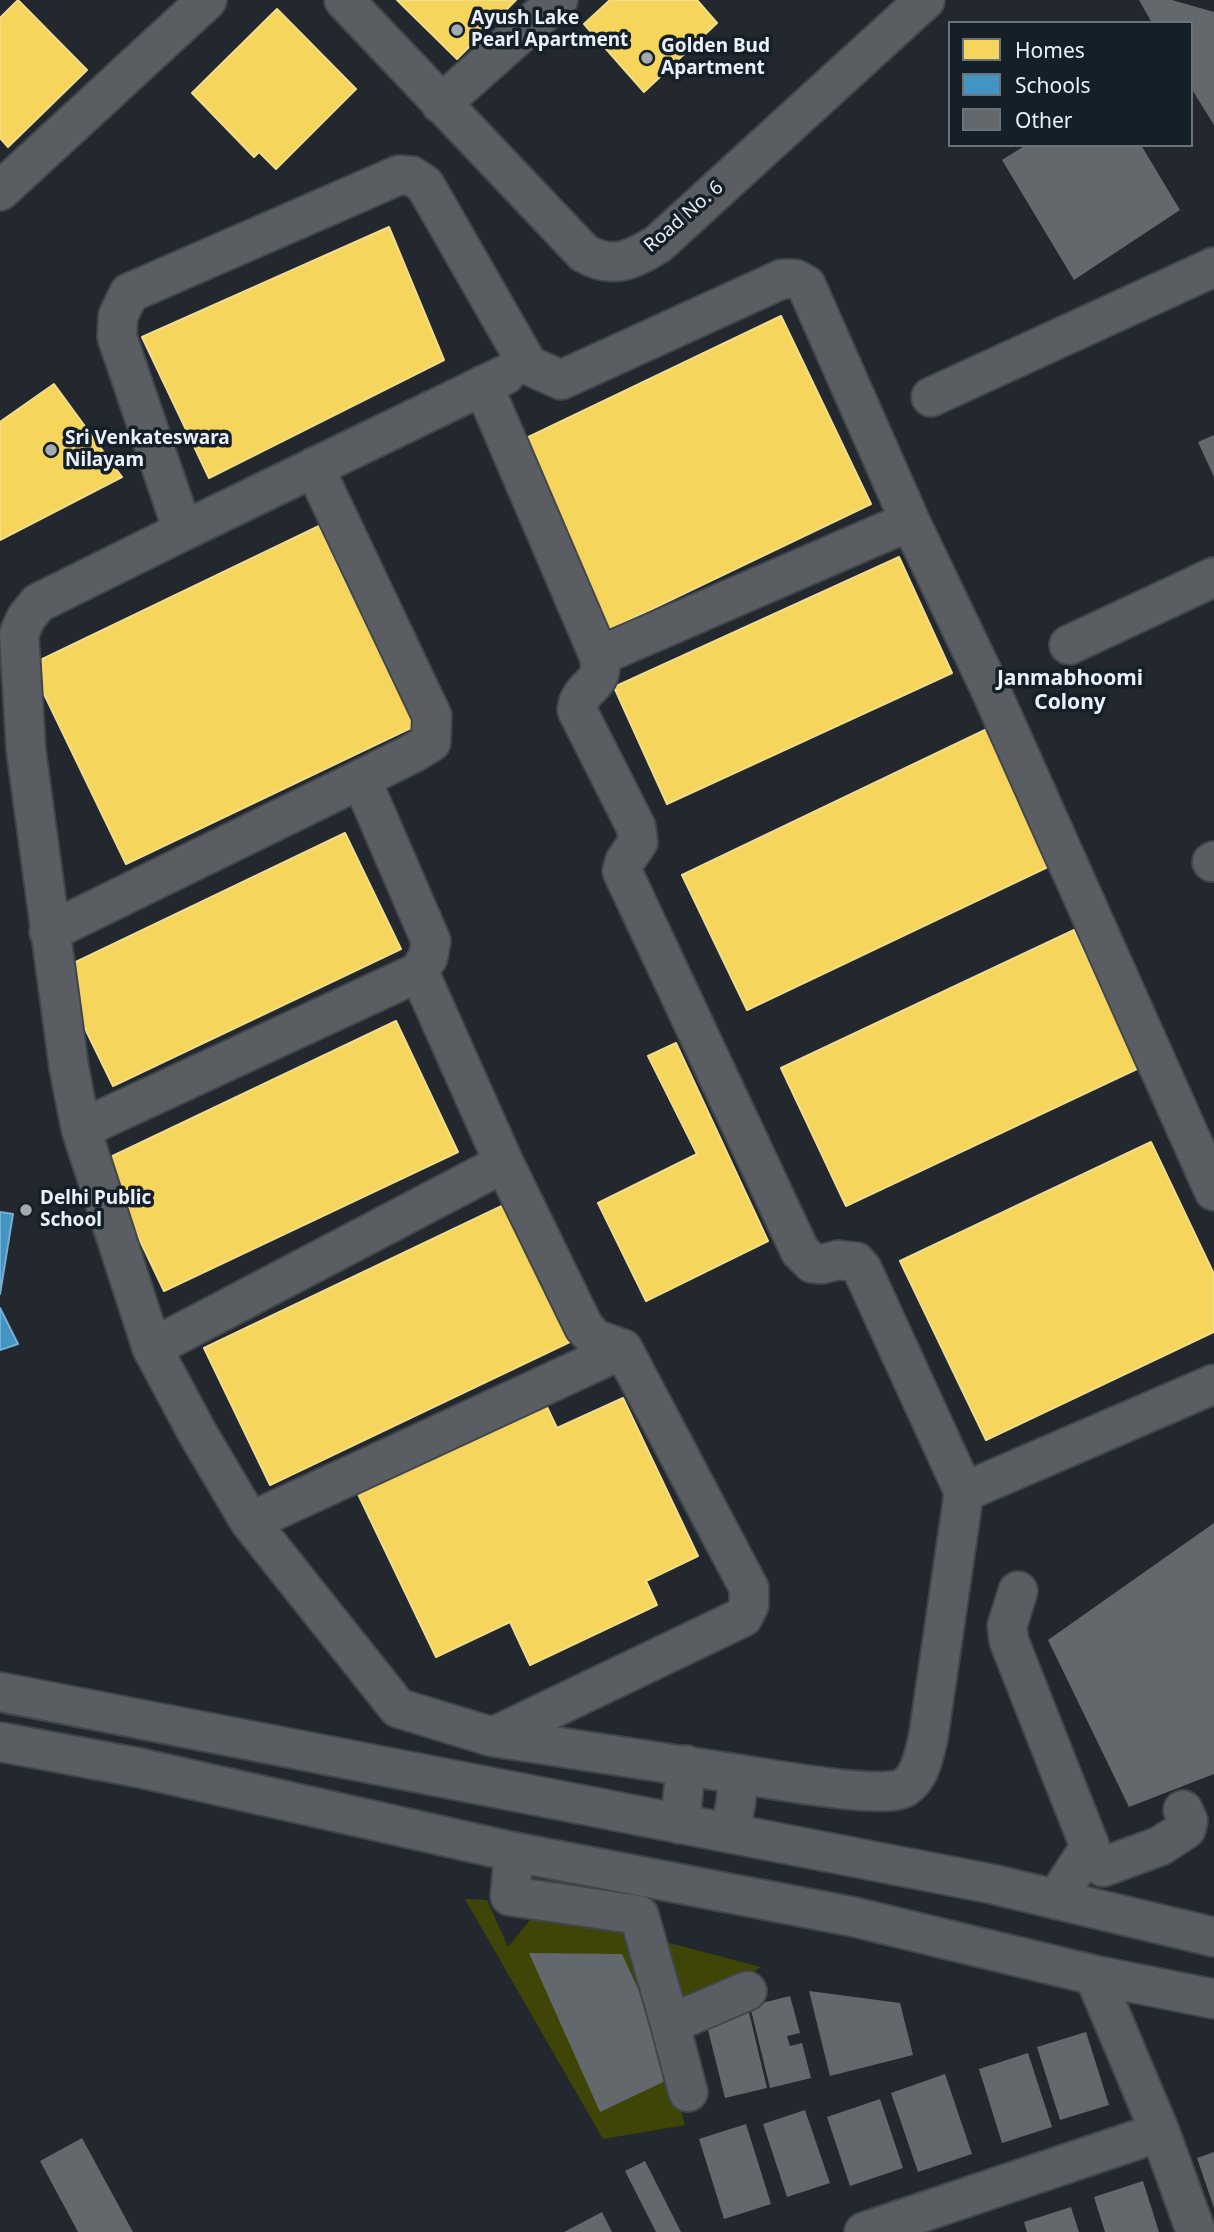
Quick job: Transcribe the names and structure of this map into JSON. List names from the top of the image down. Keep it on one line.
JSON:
{"streets":{"street":["Road No. 6"]},"districts":["Janmabhoomi Colony"],"places":["Ayush Lake Pearl Apartment","Golden Bud Apartment","Sri Venkateswara Nilayam","Delhi Public School"],"legend":["Homes","Schools","Other"]}
